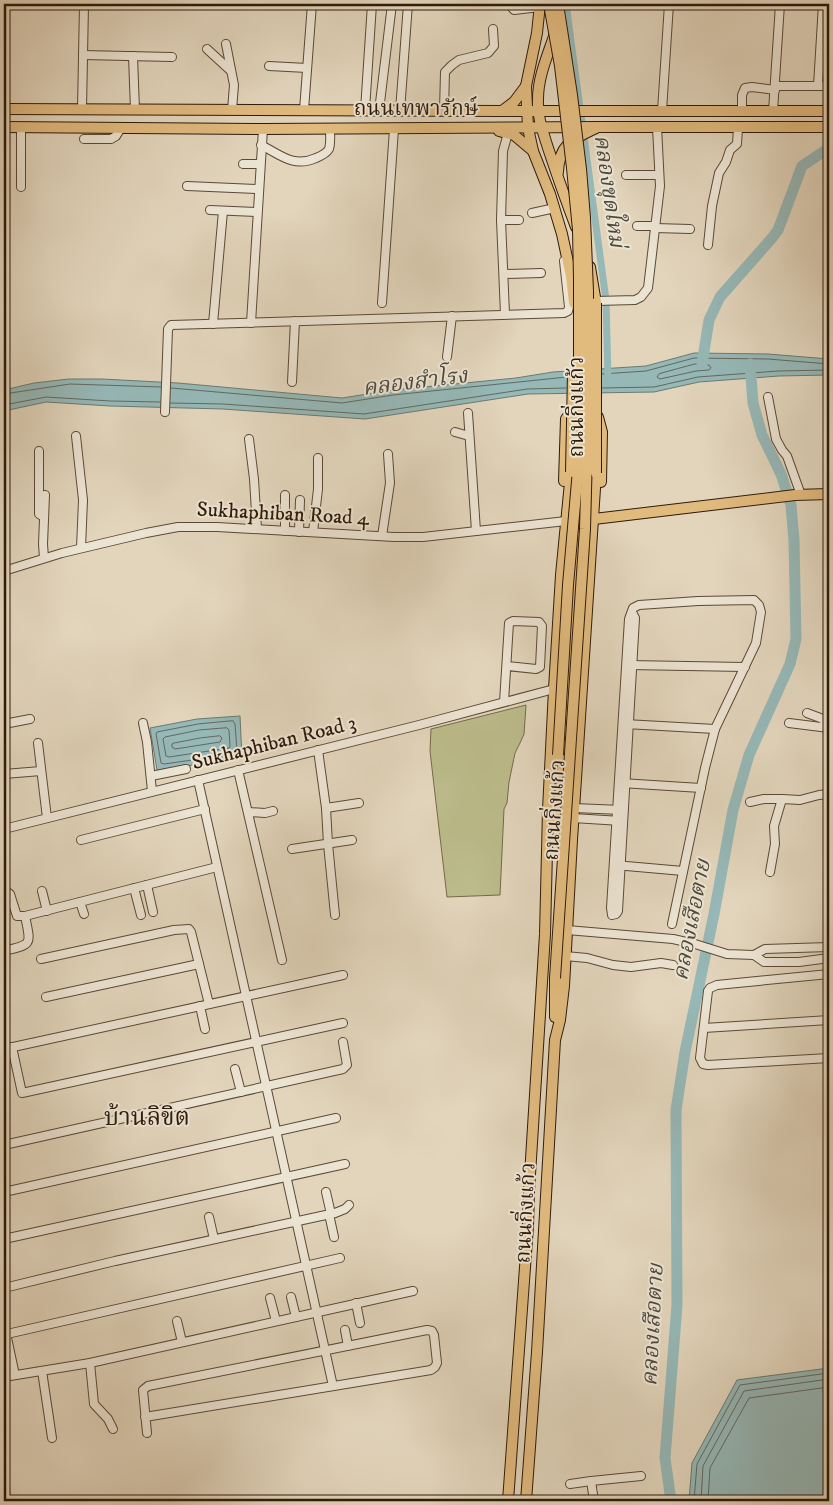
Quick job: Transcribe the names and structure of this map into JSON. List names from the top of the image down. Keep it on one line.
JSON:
{"streets":{"main road":["ถนนเทพารักษ์","ถนนกิ่งแก้ว"],"street":["Sukhaphiban Road 4","Sukhaphiban Road 3"]},"crossings":[["ถนนเทพารักษ์","ถนนกิ่งแก้ว"],["ถนนกิ่งแก้ว","Sukhaphiban Road 4"],["ถนนกิ่งแก้ว","Sukhaphiban Road 3"]],"districts":["บ้านลิขิต"],"water":["คลองขุดใหม่","คลองสำโรง","คลองเสือตาย"]}
